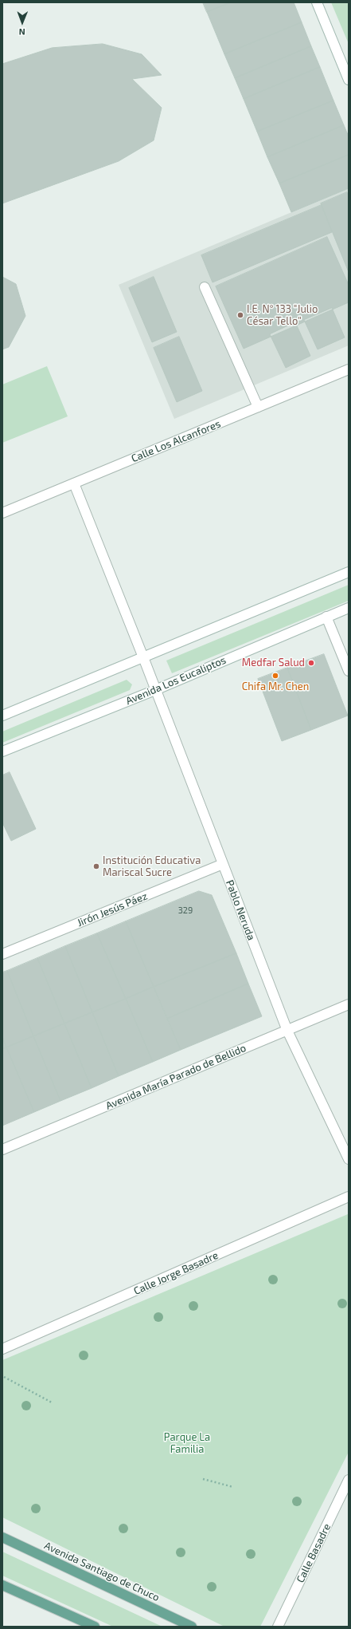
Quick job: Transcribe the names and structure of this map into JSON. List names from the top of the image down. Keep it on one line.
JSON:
{"streets":{"main road":["Avenida Santiago de Chuco"],"street":["Calle Los Alcanfores","Avenida Los Eucaliptos","Jirón Jesús Páez","Pablo Neruda","Avenida María Parado de Bellido","Calle Jorge Basadre","Calle Basadre"]},"crossings":[["Calle Los Alcanfores","Pablo Neruda"],["Avenida Los Eucaliptos","Pablo Neruda"],["Jirón Jesús Páez","Pablo Neruda"],["Pablo Neruda","Avenida María Parado de Bellido"]],"parks":["Parque La Familia"],"places":["I.E. N° 133 \"Julio César Tello\"","Medfar Salud","Chifa Mr. Chen","Institución Educativa Mariscal Sucre"],"house_numbers":["329"],"north":"bottom"}
